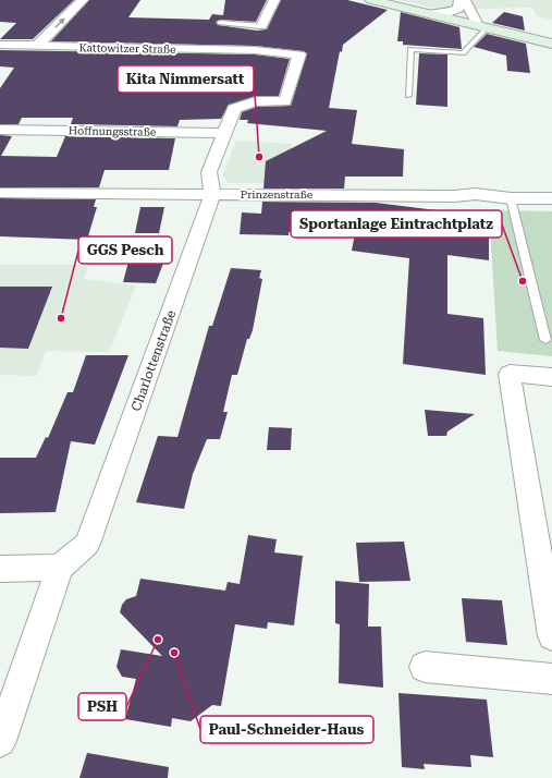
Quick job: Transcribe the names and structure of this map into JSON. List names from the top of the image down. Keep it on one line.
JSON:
{"streets":{"street":["Kattowitzer Straße","Hoffnungsstraße","Prinzenstraße","Charlottenstraße"]},"crossings":[["Kattowitzer Straße","Charlottenstraße"],["Hoffnungsstraße","Charlottenstraße"],["Prinzenstraße","Charlottenstraße"]],"places":["Kita Nimmersatt","Sportanlage Eintrachtplatz","GGS Pesch","PSH","Paul-Schneider-Haus"]}
